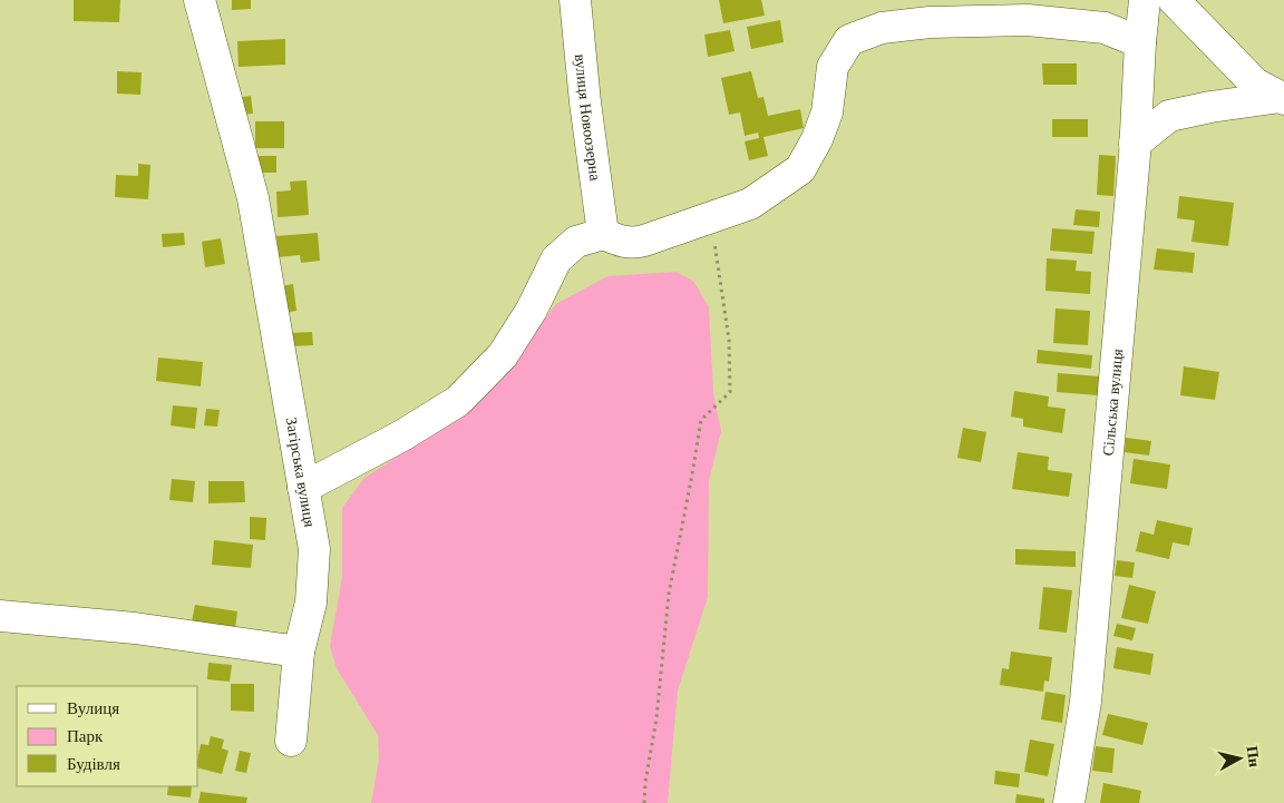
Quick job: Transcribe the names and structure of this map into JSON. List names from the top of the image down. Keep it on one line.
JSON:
{"streets":{"street":["вулиця Новоозерна","Сільська вулиця","Загірська вулиця"]},"legend":["Вулиця","Парк","Будівля"],"north":"right"}
